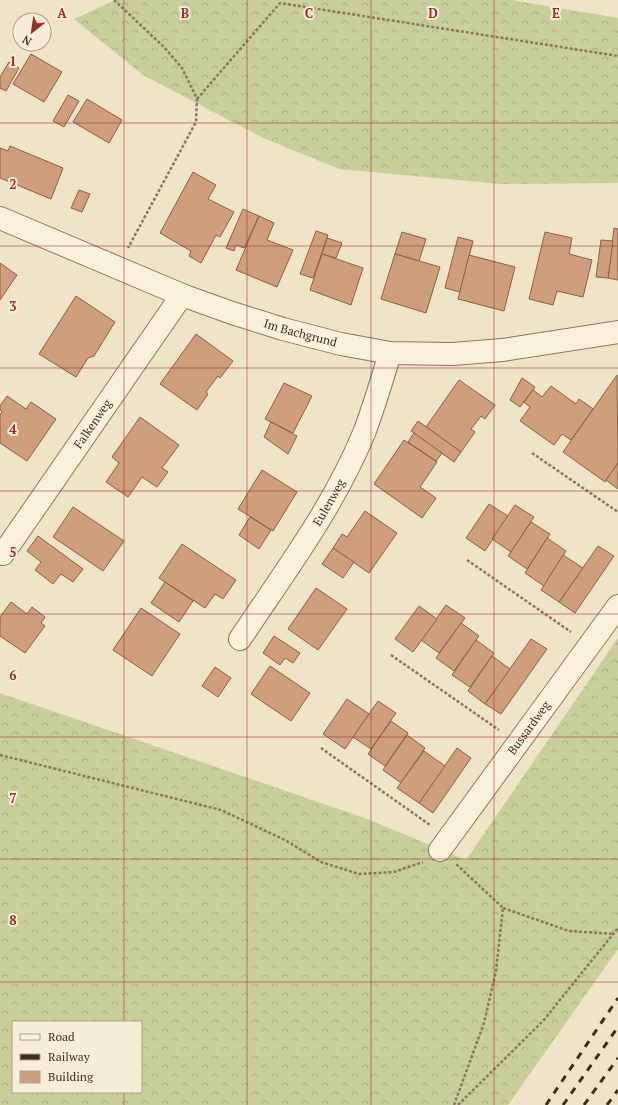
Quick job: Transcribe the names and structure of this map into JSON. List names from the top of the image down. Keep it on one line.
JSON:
{"streets":{"street":["Im Bachgrund","Falkenweg","Eulenweg","Bussardweg"]},"crossings":[["Im Bachgrund","Falkenweg"],["Im Bachgrund","Eulenweg"]],"legend":["Road","Railway","Building"],"north":"bottom left","grid":{"columns":["A","B","C","D","E"],"rows":["1","2","3","4","5","6","7","8"]}}
